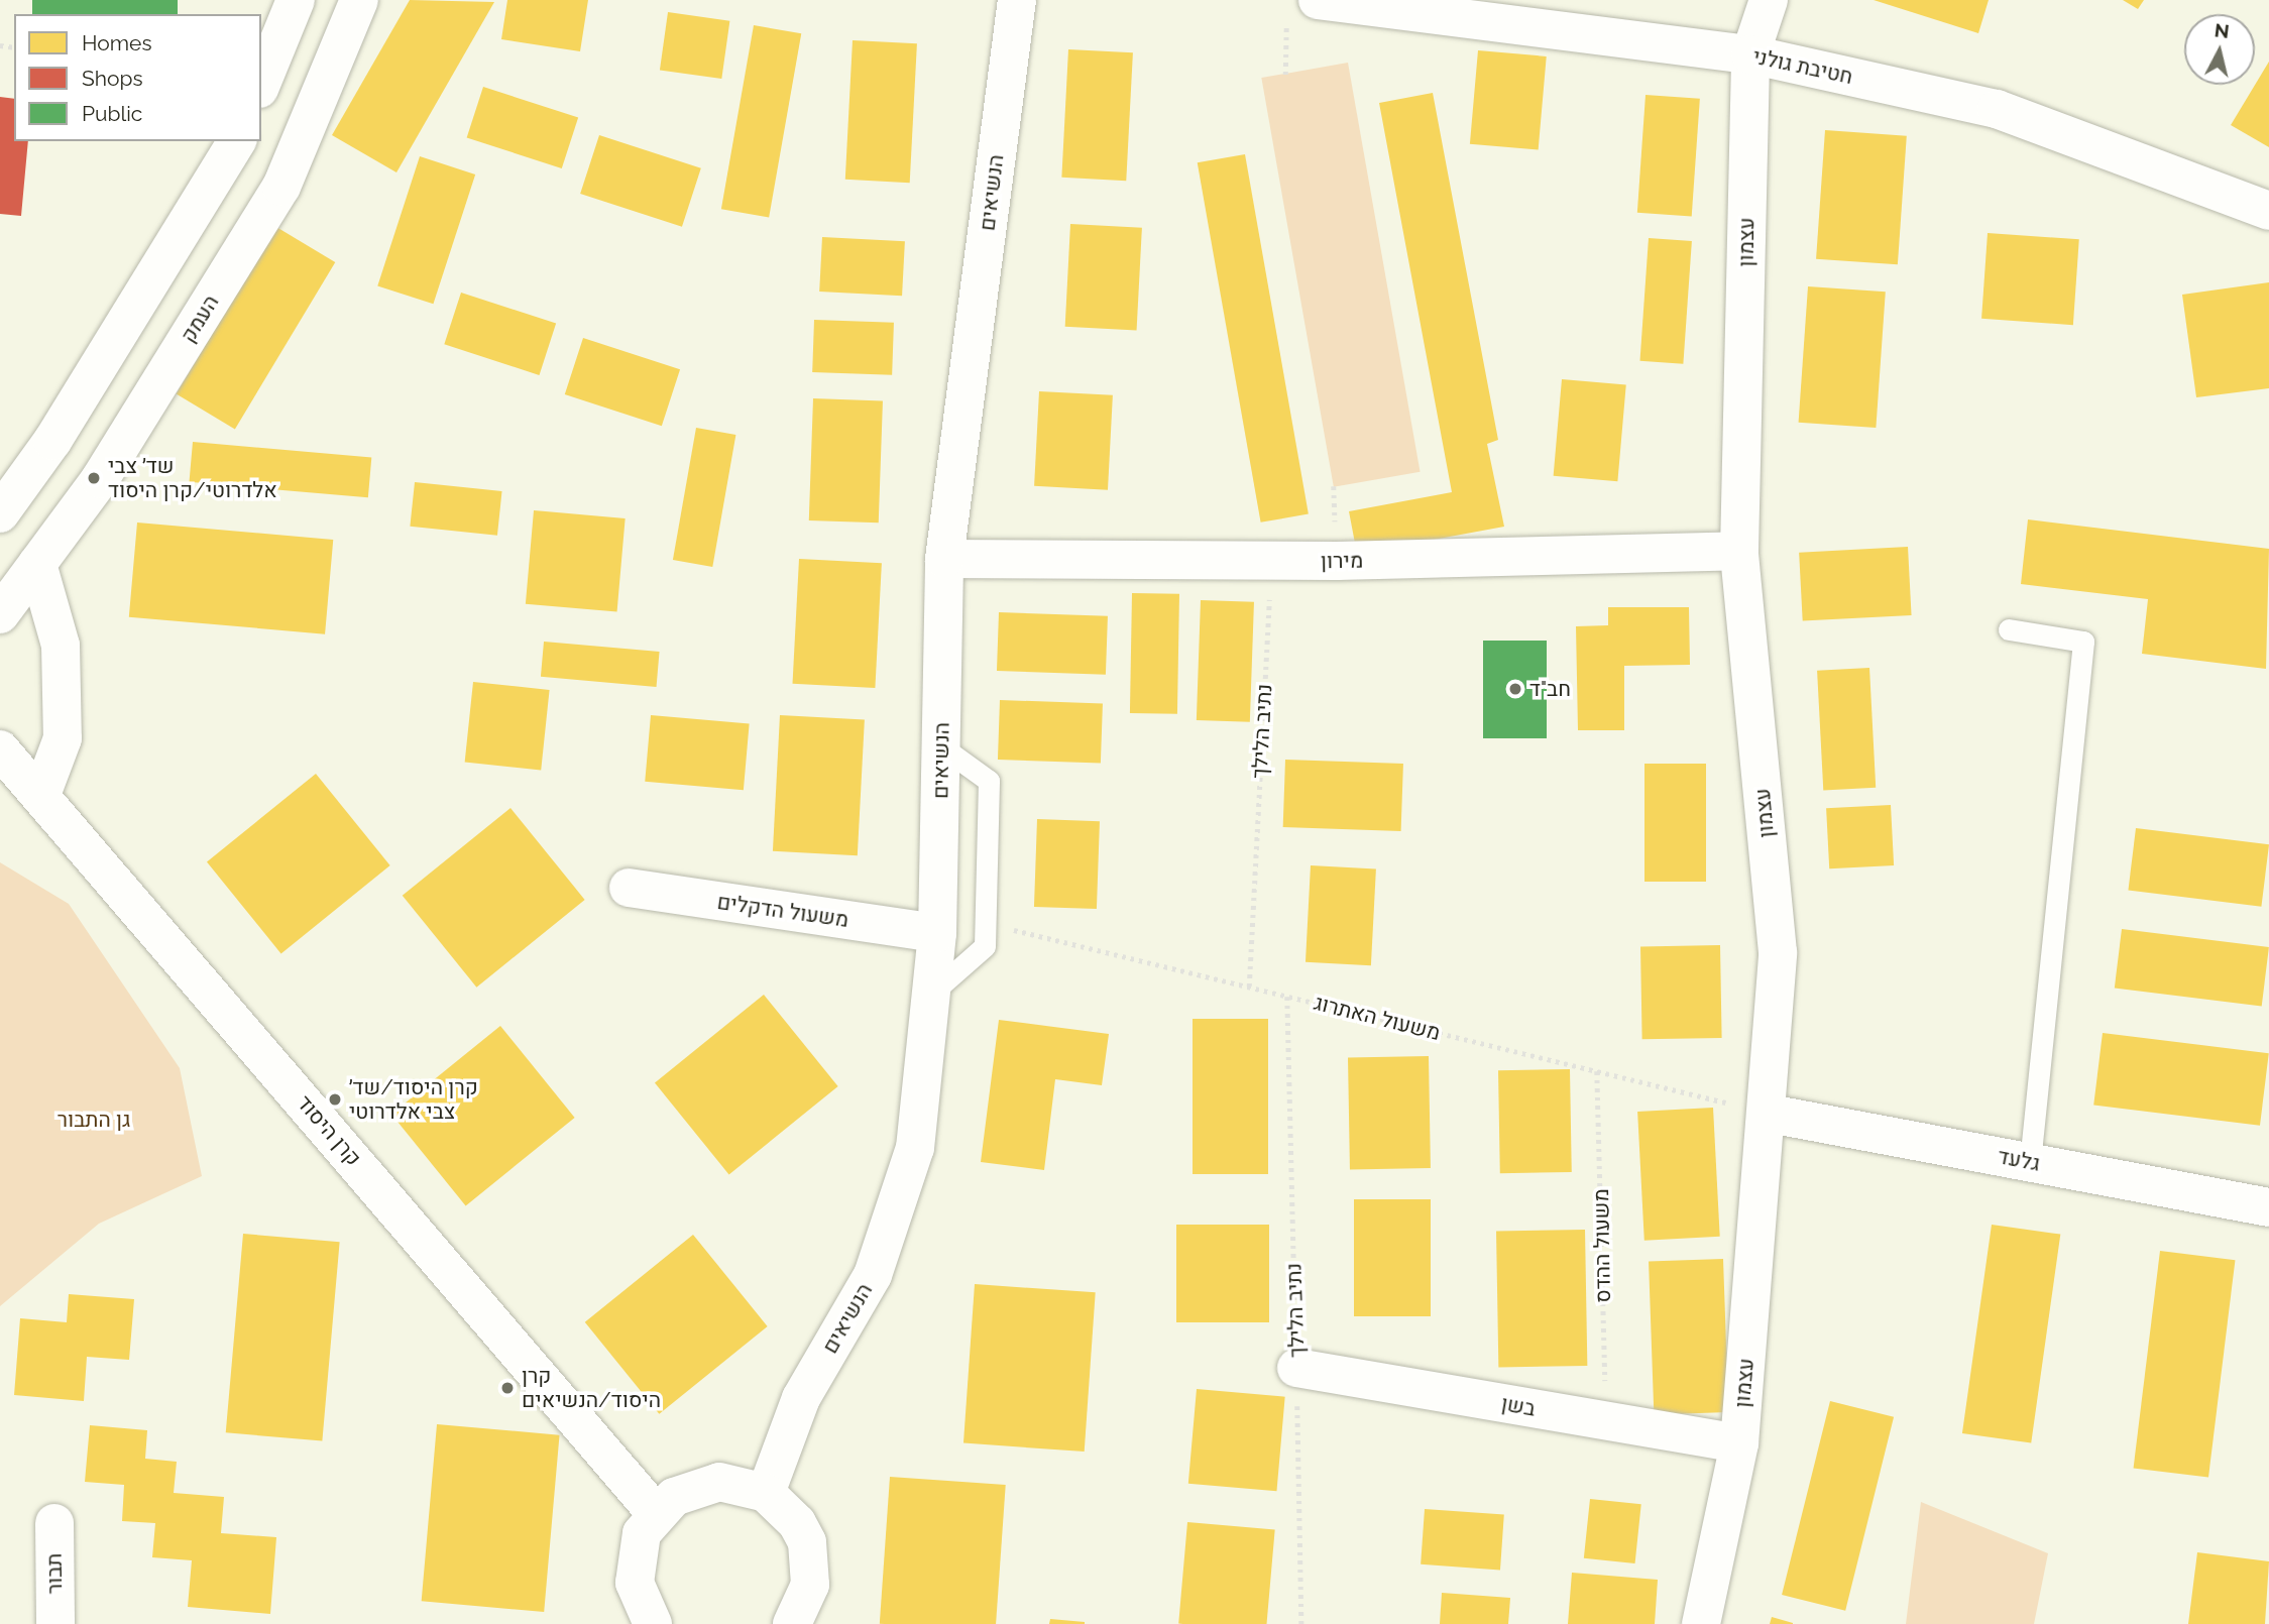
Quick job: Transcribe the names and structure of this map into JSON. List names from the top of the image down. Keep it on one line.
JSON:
{"streets":{"street":["חטיבת גולני","הנשיאים","עצמון","העמק","מירון","משעול הדקלים","קרן היסוד","גלעד","בשן","תבור"],"path":["נתיב הלילך","משעול האתרוג","משעול ההדס"]},"crossings":[["חטיבת גולני","עצמון"],["הנשיאים","מירון"],["הנשיאים","משעול הדקלים"],["עצמון","מירון"],["עצמון","משעול האתרוג"],["עצמון","גלעד"],["עצמון","בשן"],["מירון","נתיב הלילך"],["נתיב הלילך","משעול האתרוג"],["נתיב הלילך","בשן"],["משעול האתרוג","גלעד"],["משעול האתרוג","משעול ההדס"],["משעול ההדס","בשן"]],"parks":["גן התבור"],"places":["שד׳ צבי אלדרוטי/קרן היסוד","חב\"ד","קרן היסוד/שד׳ צבי אלדרוטי","קרן היסוד/הנשיאים"],"legend":["Homes","Shops","Public"],"north":"top"}
